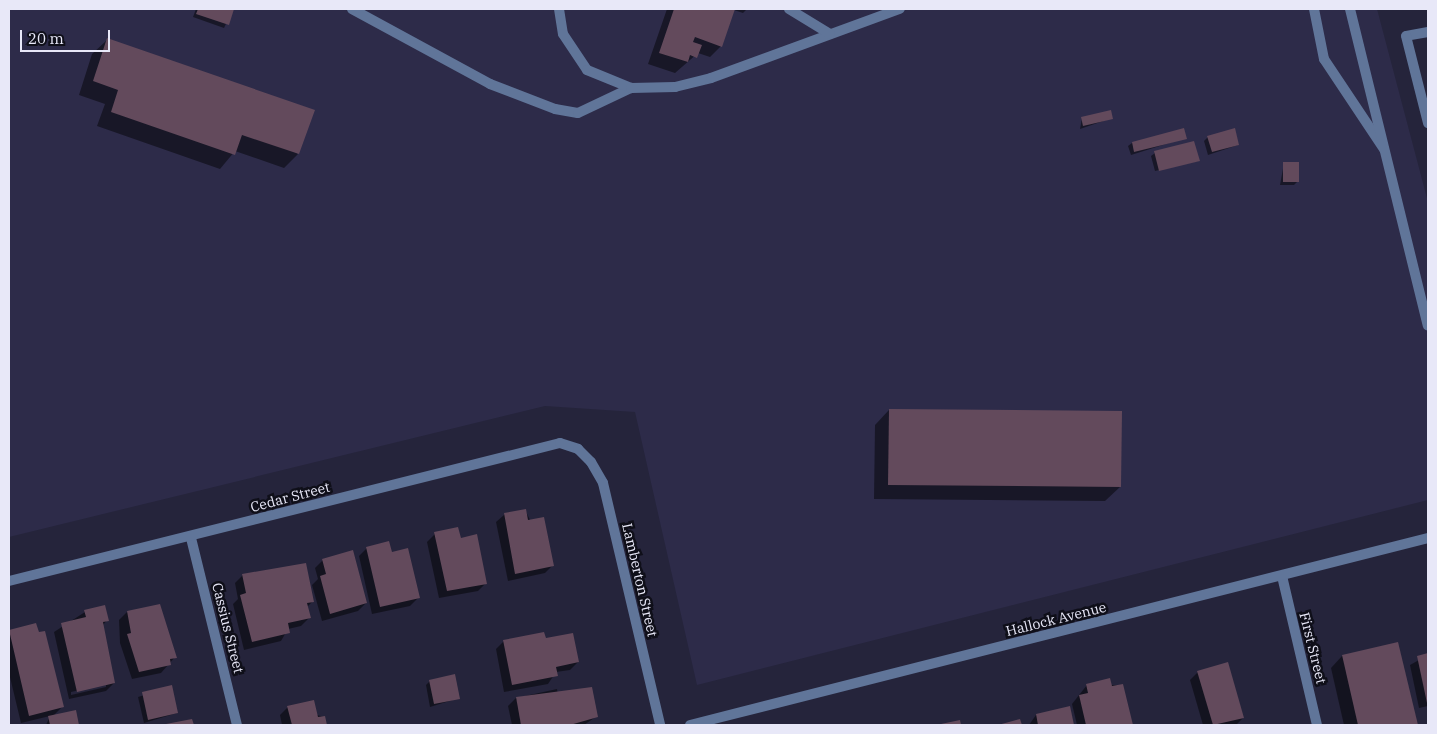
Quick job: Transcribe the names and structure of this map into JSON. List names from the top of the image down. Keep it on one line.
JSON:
{"streets":{"street":["Cedar Street","Lamberton Street","Hallock Avenue","Cassius Street","First Street"]},"crossings":[["Cedar Street","Lamberton Street"],["Cedar Street","Cassius Street"],["Hallock Avenue","First Street"]],"scale_bar":"20 m"}
